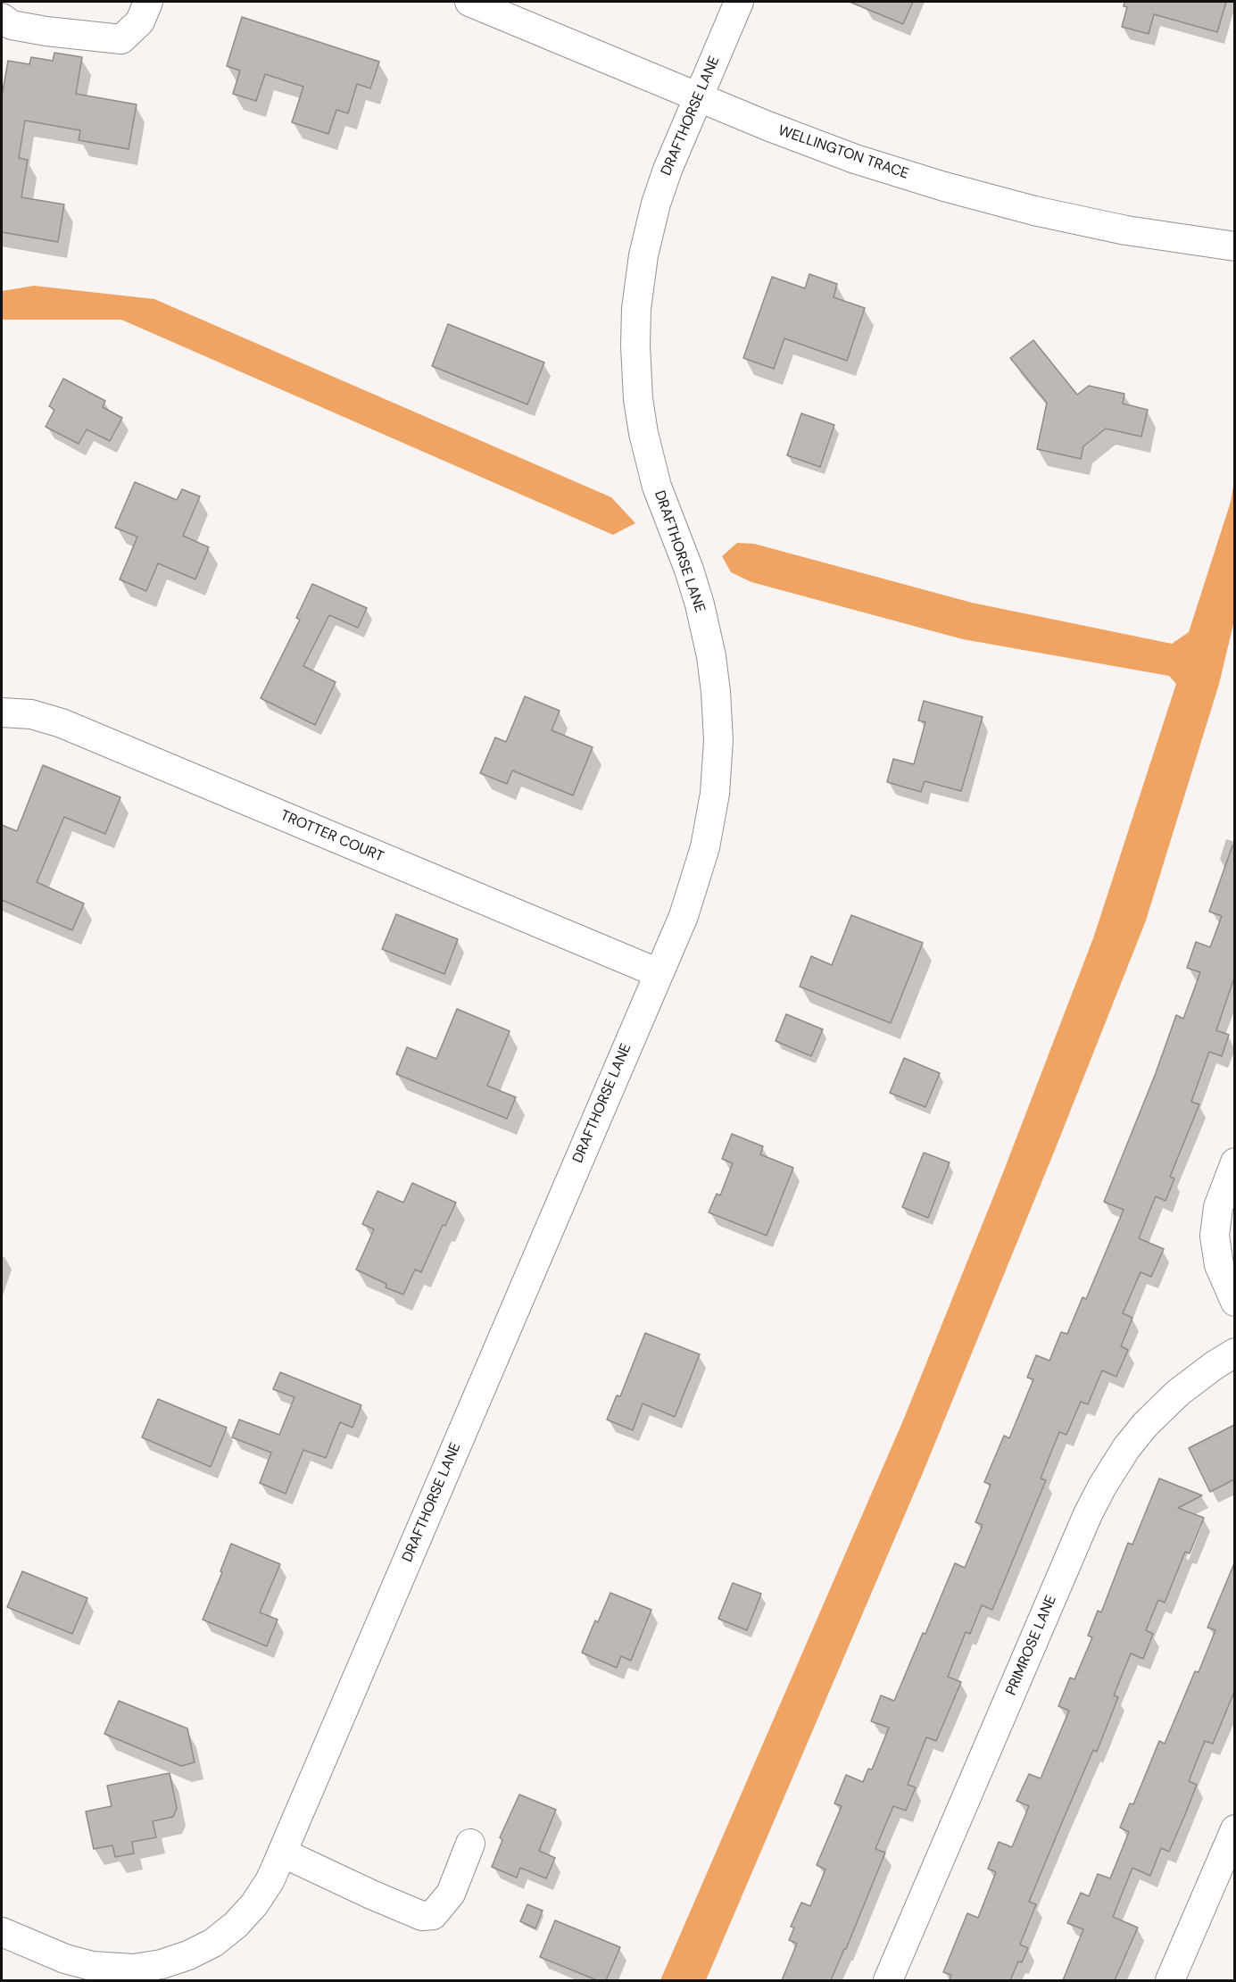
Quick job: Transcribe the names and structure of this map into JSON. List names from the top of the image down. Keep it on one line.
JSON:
{"streets":{"street":["DRAFTHORSE LANE","WELLINGTON TRACE","TROTTER COURT","PRIMROSE LANE"]},"crossings":[["DRAFTHORSE LANE","WELLINGTON TRACE"],["DRAFTHORSE LANE","TROTTER COURT"]]}
